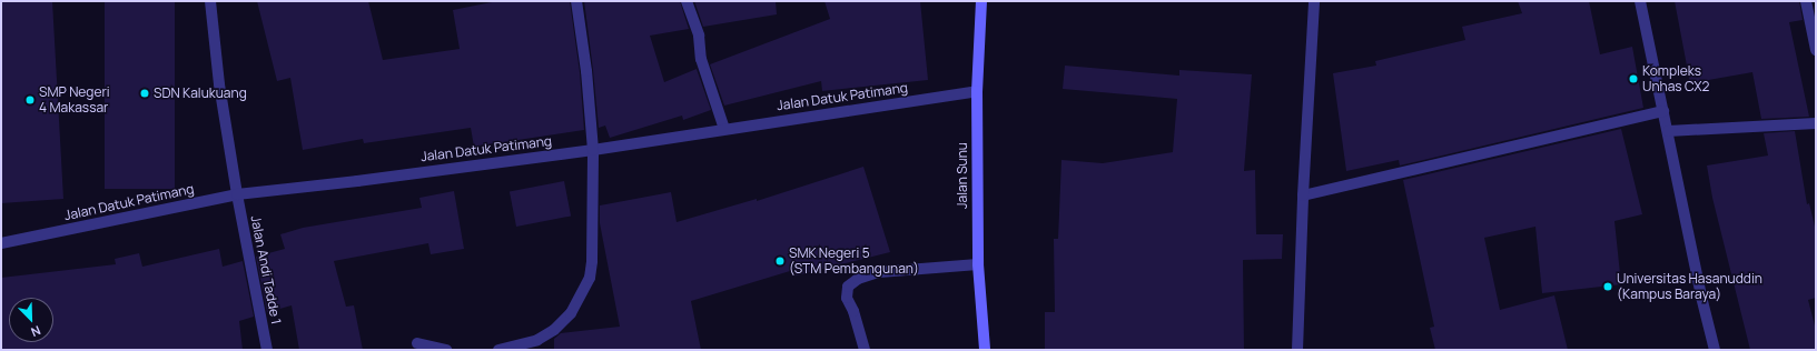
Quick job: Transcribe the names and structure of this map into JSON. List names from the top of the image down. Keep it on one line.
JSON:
{"streets":{"main road":["Jalan Sunu"],"street":["Jalan Datuk Patimang","Jalan Andi Tadde 1"]},"crossings":[["Jalan Datuk Patimang","Jalan Sunu"],["Jalan Datuk Patimang","Jalan Andi Tadde 1"]],"places":["Kompleks Unhas CX2","SDN Kalukuang","SMP Negeri 4 Makassar","SMK Negeri 5 (STM Pembangunan)","Universitas Hasanuddin (Kampus Baraya)"],"north":"bottom right"}
